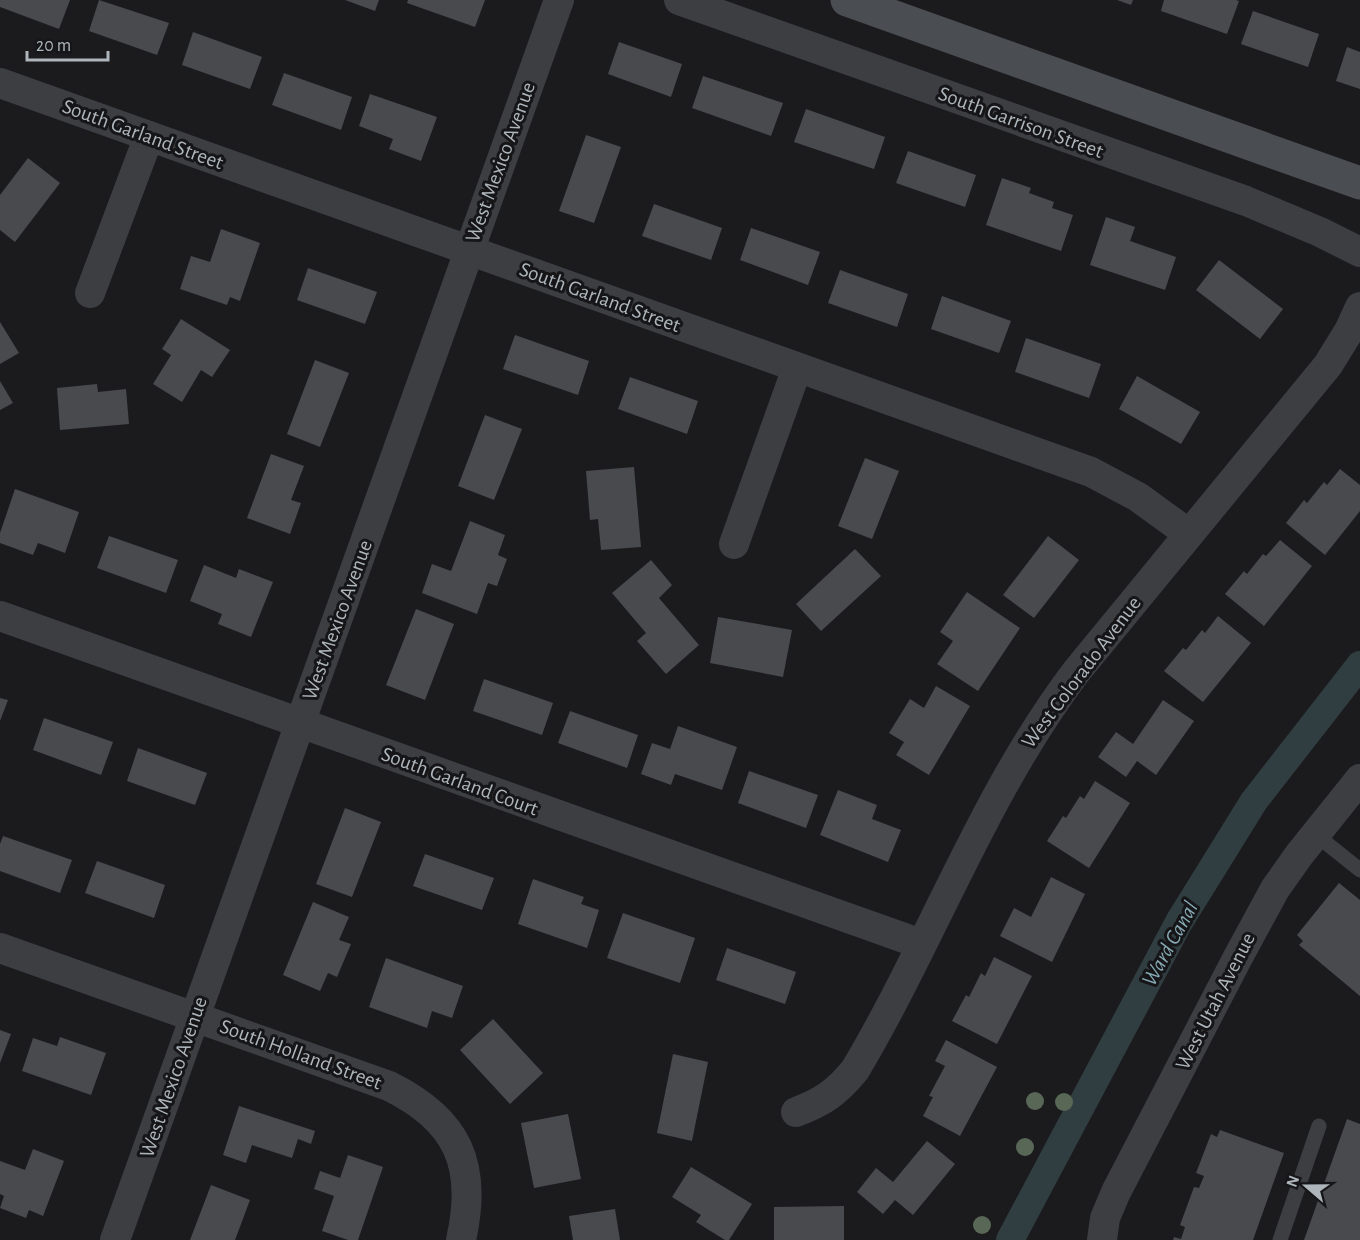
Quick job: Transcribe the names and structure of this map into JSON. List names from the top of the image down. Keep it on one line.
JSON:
{"streets":{"street":["South Garrison Street","South Garland Street","West Mexico Avenue","West Colorado Avenue","South Garland Court","West Utah Avenue","South Holland Street"]},"crossings":[["South Garland Street","West Mexico Avenue"],["South Garland Street","West Colorado Avenue"],["West Mexico Avenue","South Garland Court"],["West Mexico Avenue","South Holland Street"],["West Colorado Avenue","South Garland Court"]],"water":["Ward Canal"],"scale_bar":"20 m","north":"left"}
